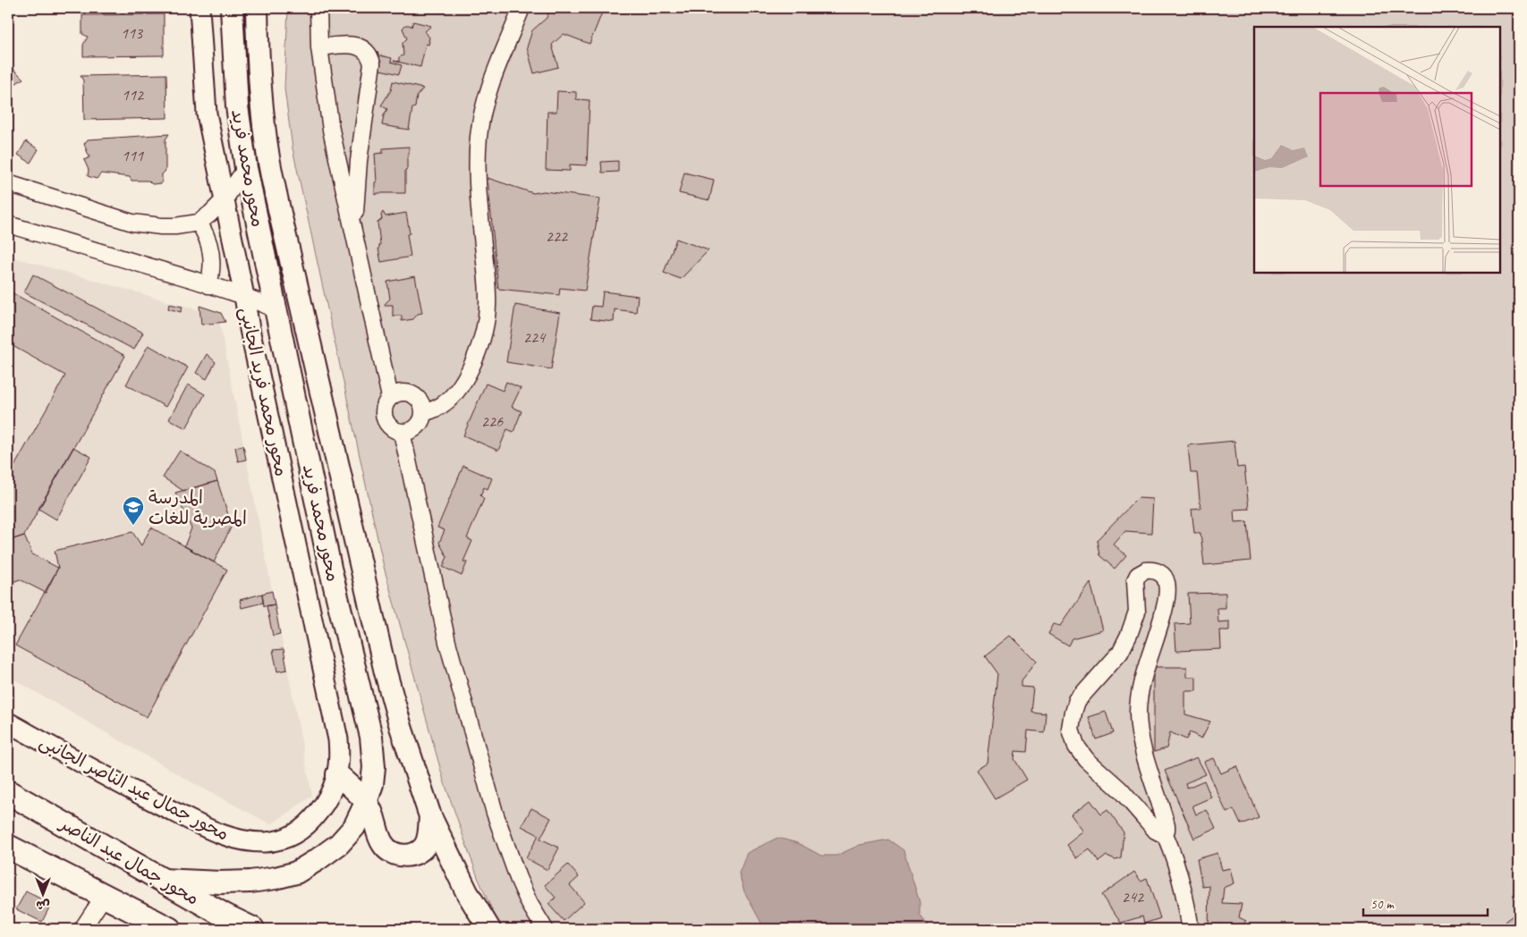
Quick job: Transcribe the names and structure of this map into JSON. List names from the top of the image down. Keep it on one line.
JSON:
{"streets":{"main road":["محور محمد فريد","محور جمال عبد الناصر"],"street":["محور محمد فريد الجانبى","محور جمال عبد الناصر الجانبى"]},"crossings":[["محور محمد فريد","محور جمال عبد الناصر"],["محور محمد فريد الجانبى","محور جمال عبد الناصر الجانبى"]],"places":{"school or university":["المدرسة المصرية للغات"]},"house_numbers":["113","112","111","222","224","226","242"],"scale_bar":"50 m","north":"bottom"}
